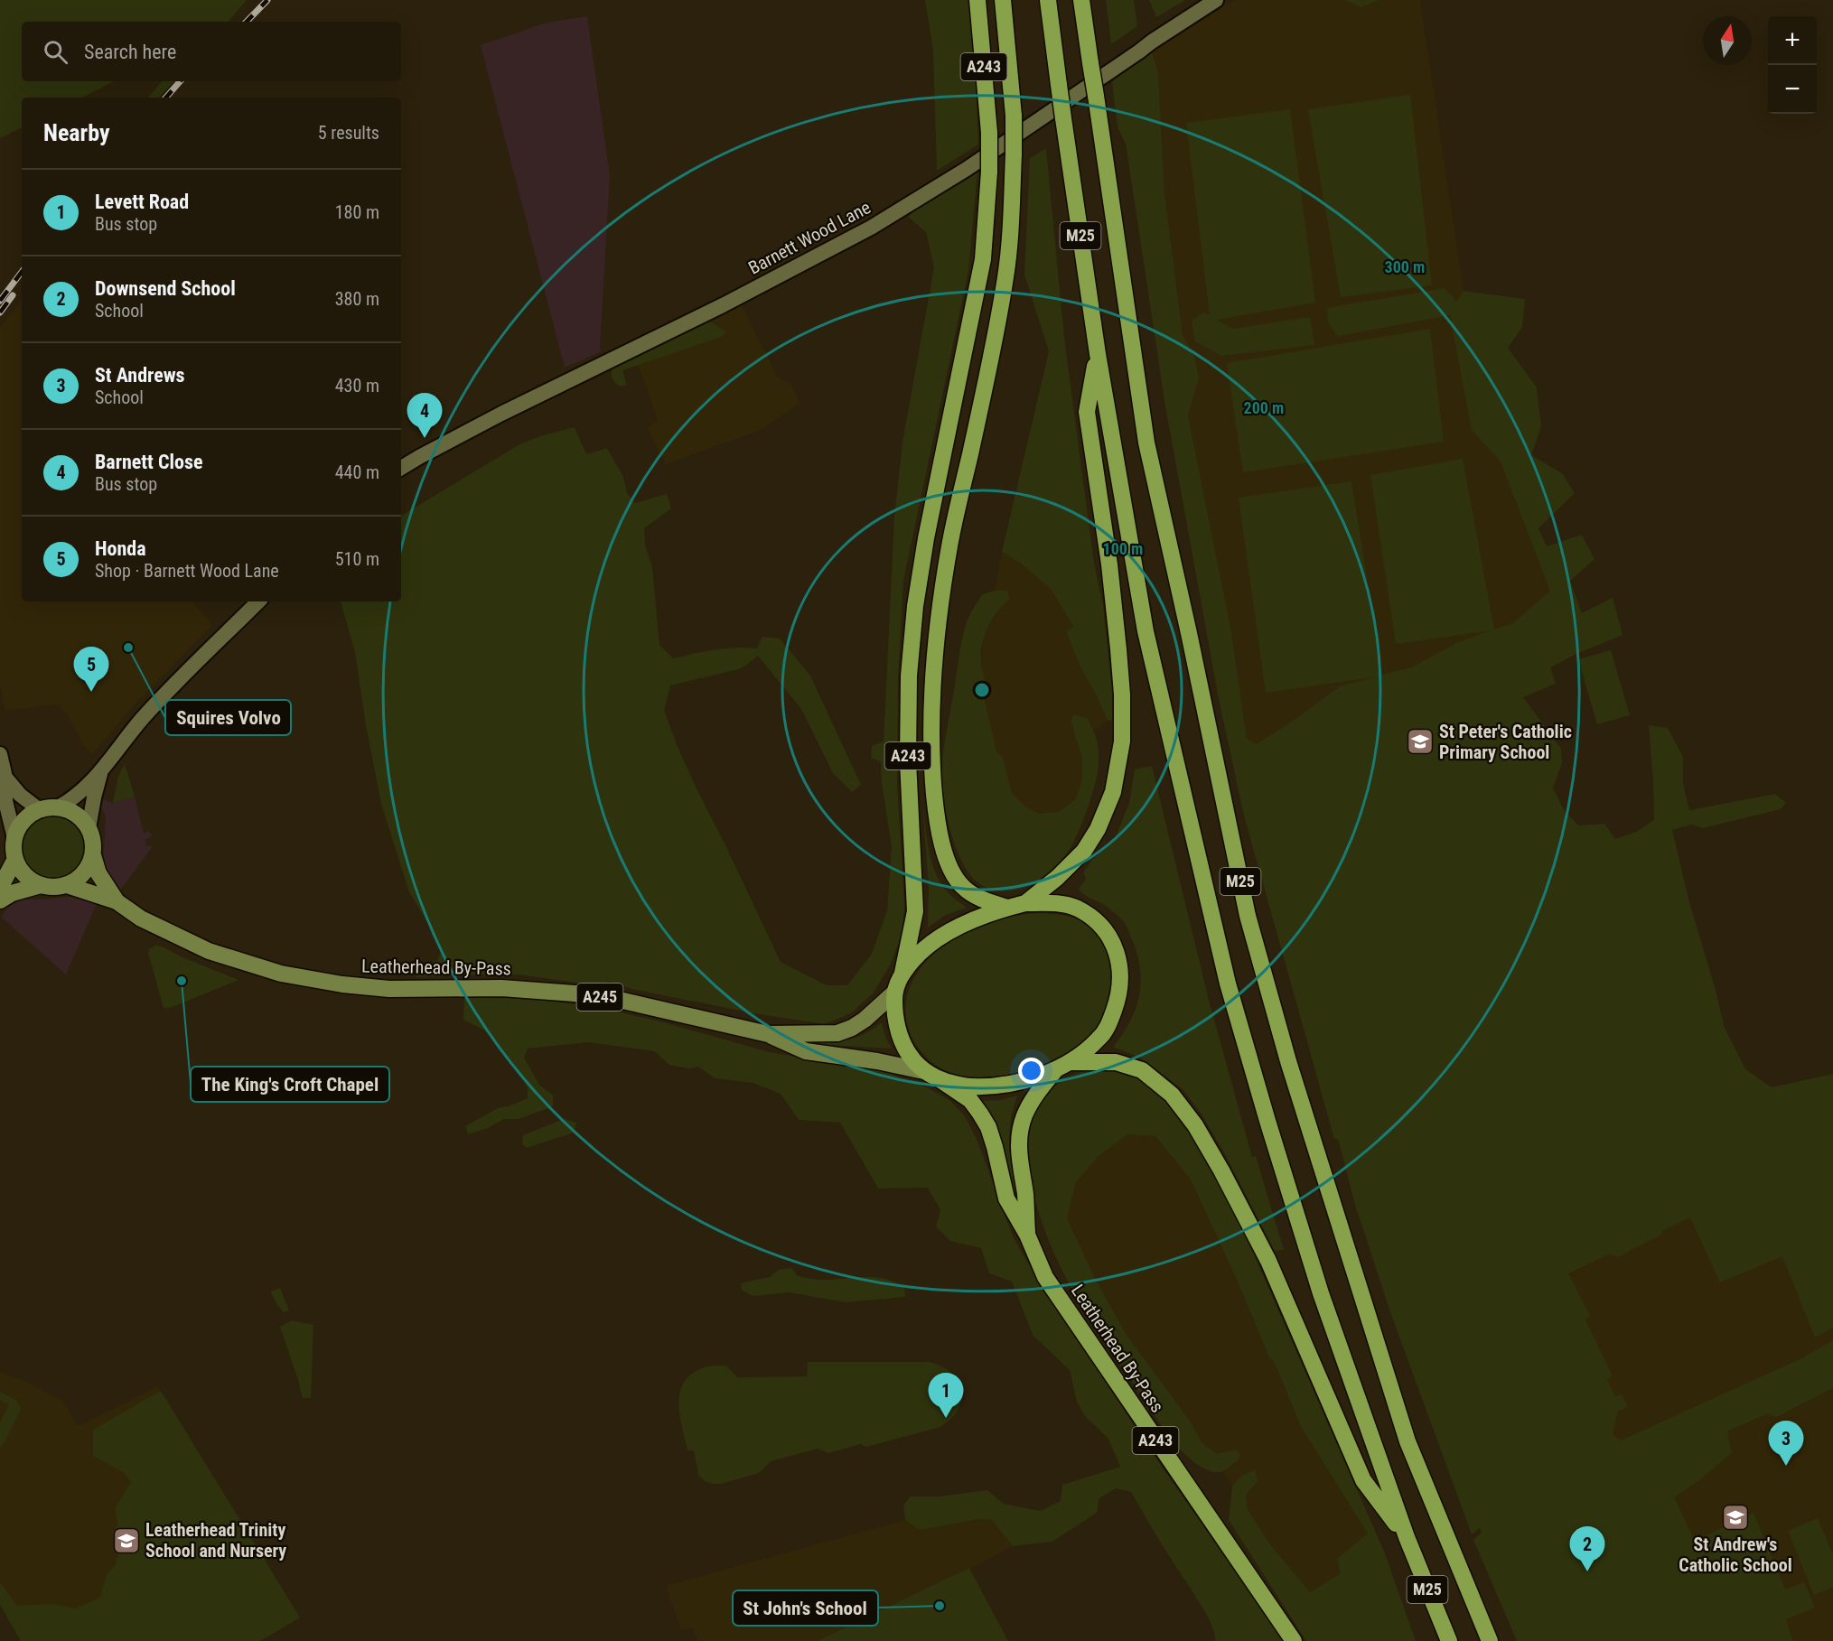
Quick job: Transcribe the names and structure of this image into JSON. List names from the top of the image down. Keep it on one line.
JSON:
{"streets":{"highway":["A243","M25","Leatherhead By-Pass"],"main road":["A245"],"street":["Barnett Wood Lane"]},"crossings":[["M25","Leatherhead By-Pass"],["Leatherhead By-Pass","A245"]],"places":{"other":["Squires Volvo","The King's Croft Chapel","St John's School"],"school or university":["St Peter's Catholic Primary School","St Andrew's Catholic School","Leatherhead Trinity School and Nursery"]},"north":"top","page":{"map_buttons":["+","−"],"search":"Search here","heading":["Nearby","5 results"],"list":[{"mark":"1","name":"Levett Road","note":"Bus stop","value":"180 m"},{"mark":"2","name":"Downsend School","note":"School","value":"380 m"},{"mark":"3","name":"St Andrews","note":"School","value":"430 m"},{"mark":"4","name":"Barnett Close","note":"Bus stop","value":"440 m"},{"mark":"5","name":"Honda","note":"Shop · Barnett Wood Lane","value":"510 m"}],"pins":["4","5","1","3","2"]},"rings":["300 m","200 m","100 m"]}
